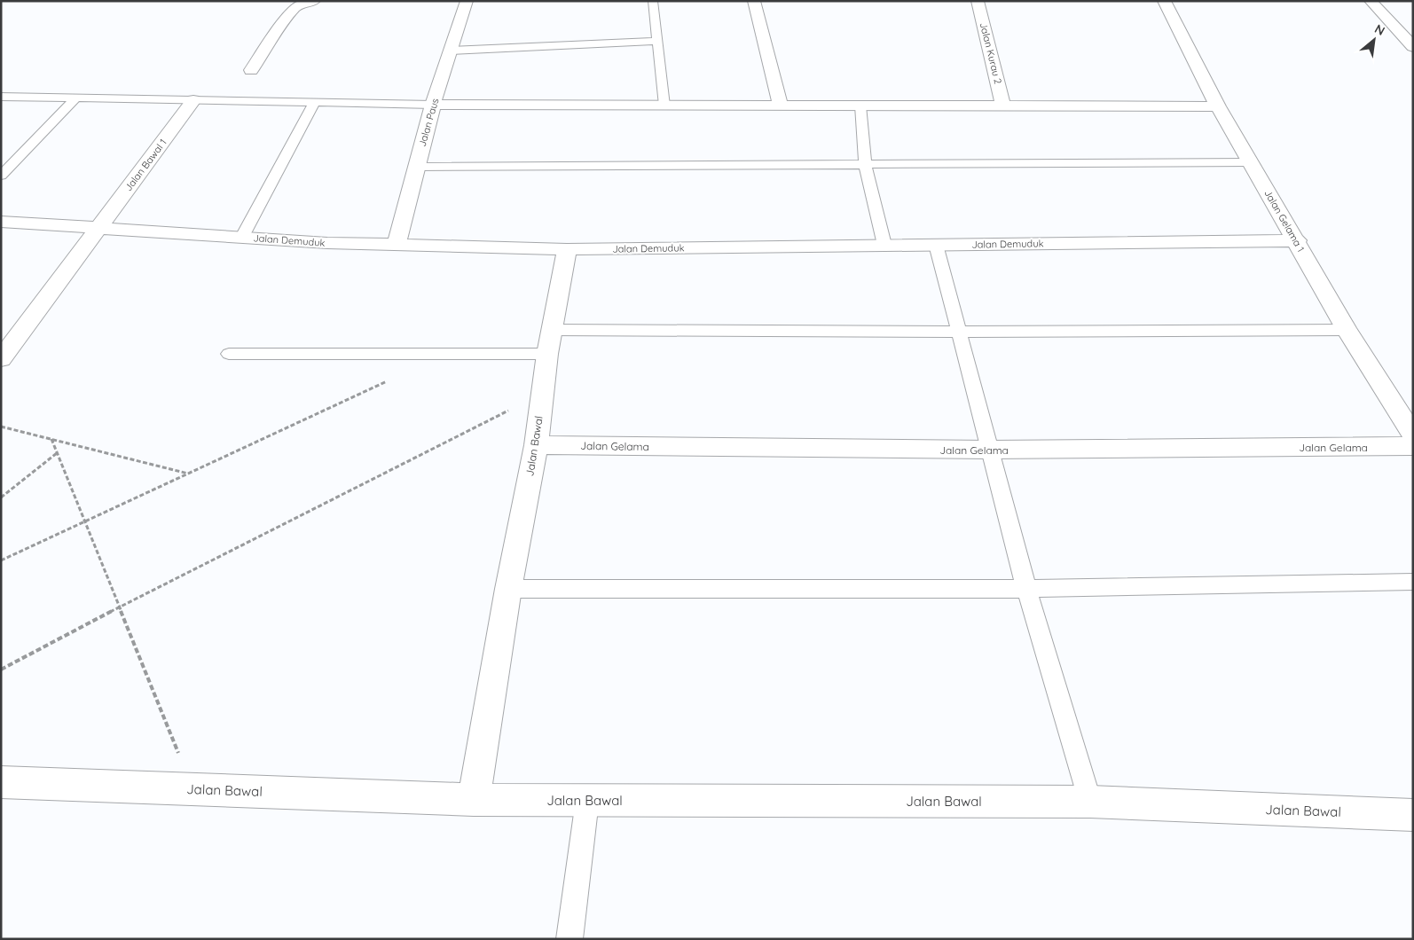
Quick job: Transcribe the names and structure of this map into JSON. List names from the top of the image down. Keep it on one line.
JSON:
{"streets":{"street":["Jalan Kurau 2","Jalan Paus","Jalan Bawal 1","Jalan Gelama 1","Jalan Demuduk","Jalan Bawal","Jalan Gelama"]},"crossings":[["Jalan Paus","Jalan Demuduk"],["Jalan Bawal 1","Jalan Demuduk"],["Jalan Gelama 1","Jalan Demuduk"],["Jalan Demuduk","Jalan Bawal"],["Jalan Bawal","Jalan Gelama"]],"north":"top right"}
